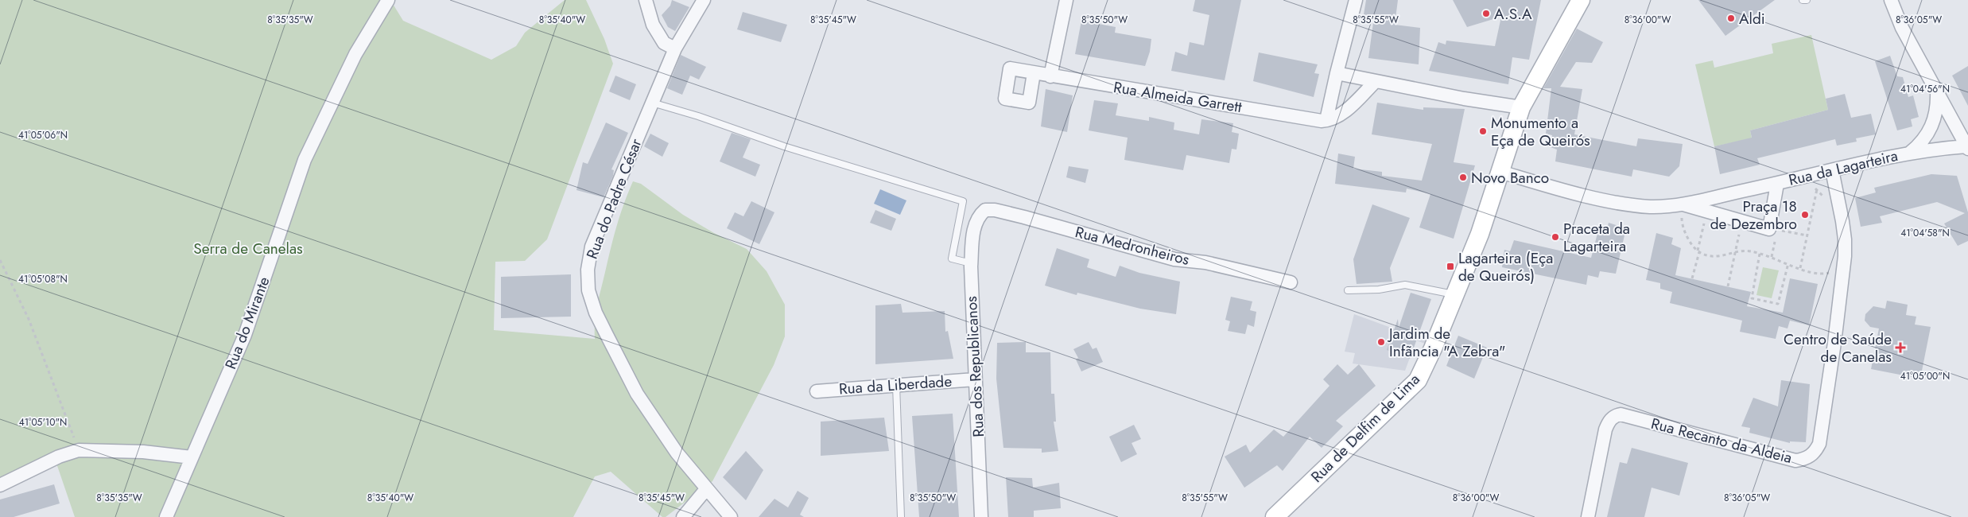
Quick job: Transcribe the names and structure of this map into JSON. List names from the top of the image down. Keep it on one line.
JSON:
{"streets":{"main road":["Rua de Delfim de Lima"],"street":["Rua Almeida Garrett","Rua da Lagarteira","Rua do Padre César","Rua Medronheiros","Rua do Mirante","Rua dos Republicanos","Rua da Liberdade","Rua Recanto da Aldeia"]},"crossings":[["Rua da Lagarteira","Rua de Delfim de Lima"],["Rua da Lagarteira","Rua Recanto da Aldeia"],["Rua Medronheiros","Rua dos Republicanos"],["Rua dos Republicanos","Rua da Liberdade"]],"parks":["Serra de Canelas"],"places":{"other":["A.S.A","Aldi","Monumento a Eça de Queirós","Novo Banco","Praça 18 de Dezembro","Praceta da Lagarteira","Jardim de Infãncia \"A Zebra\""],"transit":["Lagarteira (Eça de Queirós)"],"health":["Centro de Saúde de Canelas"]},"coordinates":["8°35'35\"W","8°35'40\"W","8°35'45\"W","8°35'50\"W","8°35'55\"W","8°36'00\"W","8°36'05\"W","41°04'56\"N","41°05'06\"N","41°04'58\"N","41°05'08\"N","41°05'00\"N","41°05'10\"N"]}
